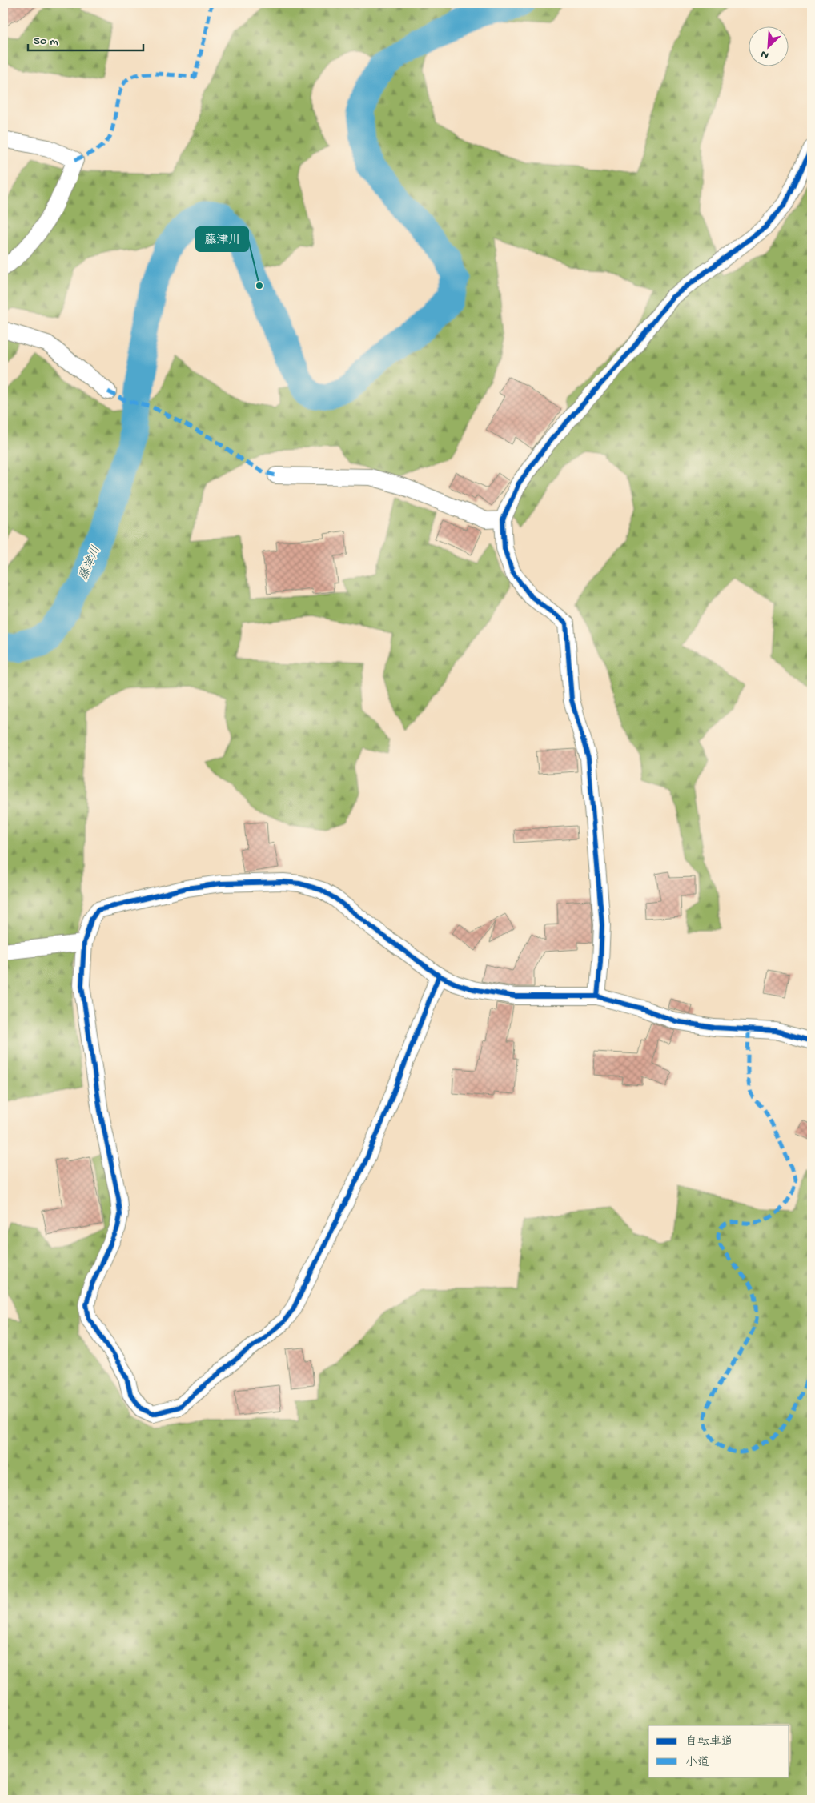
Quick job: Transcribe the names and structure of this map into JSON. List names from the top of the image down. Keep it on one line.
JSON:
{"water":["藤津川"],"places":["藤津川"],"legend":["自転車道","小道"],"scale_bar":"50 m","north":"bottom left"}
